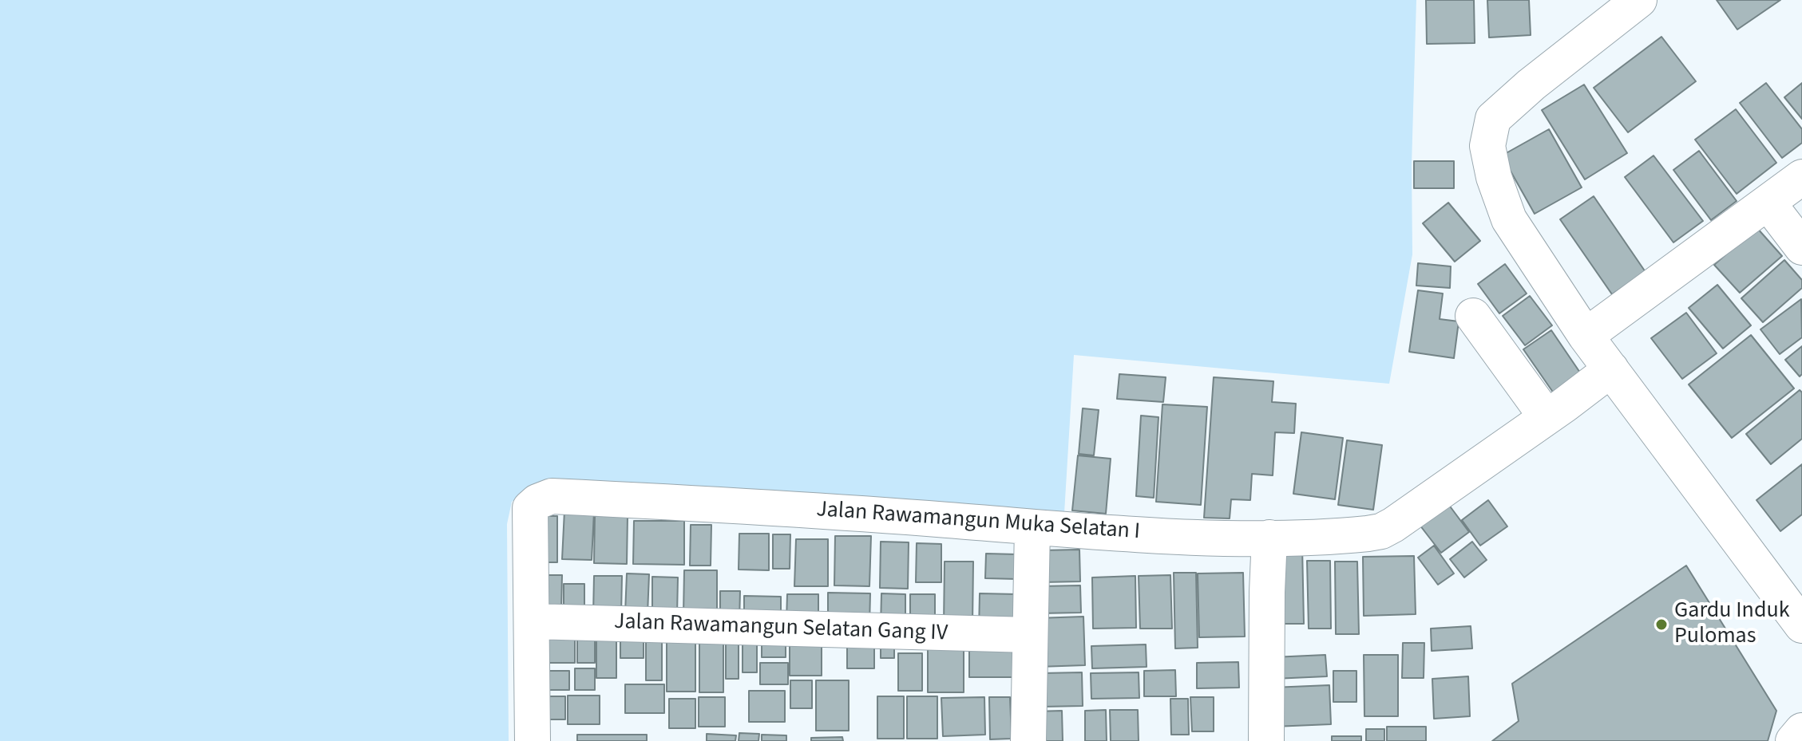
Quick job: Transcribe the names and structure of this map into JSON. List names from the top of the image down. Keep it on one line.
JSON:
{"streets":{"street":["Jalan Rawamangun Muka Selatan I","Jalan Rawamangun Selatan Gang IV"]},"crossings":[["Jalan Rawamangun Muka Selatan I","Jalan Rawamangun Selatan Gang IV"]],"places":["Gardu Induk Pulomas"]}
